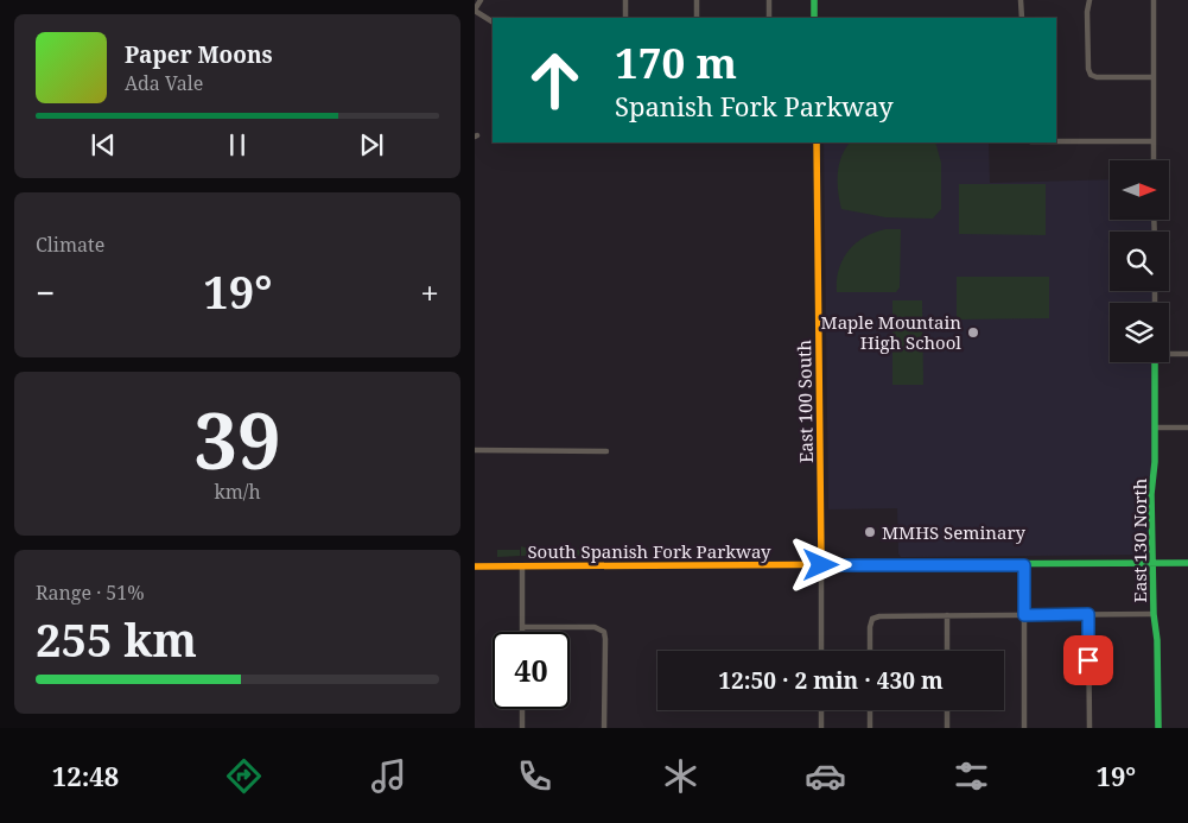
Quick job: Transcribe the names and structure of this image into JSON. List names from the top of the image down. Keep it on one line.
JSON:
{"streets":{"street":["East 100 South","East 130 North","South Spanish Fork Parkway"]},"crossings":[["East 100 South","South Spanish Fork Parkway"],["East 130 North","South Spanish Fork Parkway"]],"places":["Maple Mountain High School","MMHS Seminary"],"north":"right","page":{"turn":["170 m","Spanish Fork Parkway"],"song":["Paper Moons","Ada Vale"],"tile":["Climate",["39","km/h"],["Range · 51%","255 km"]],"heat":["−","19°","+"],"limit":"40","trip":"12:50 · 2 min · 430 m","tabs":["12:48","19°"]}}
